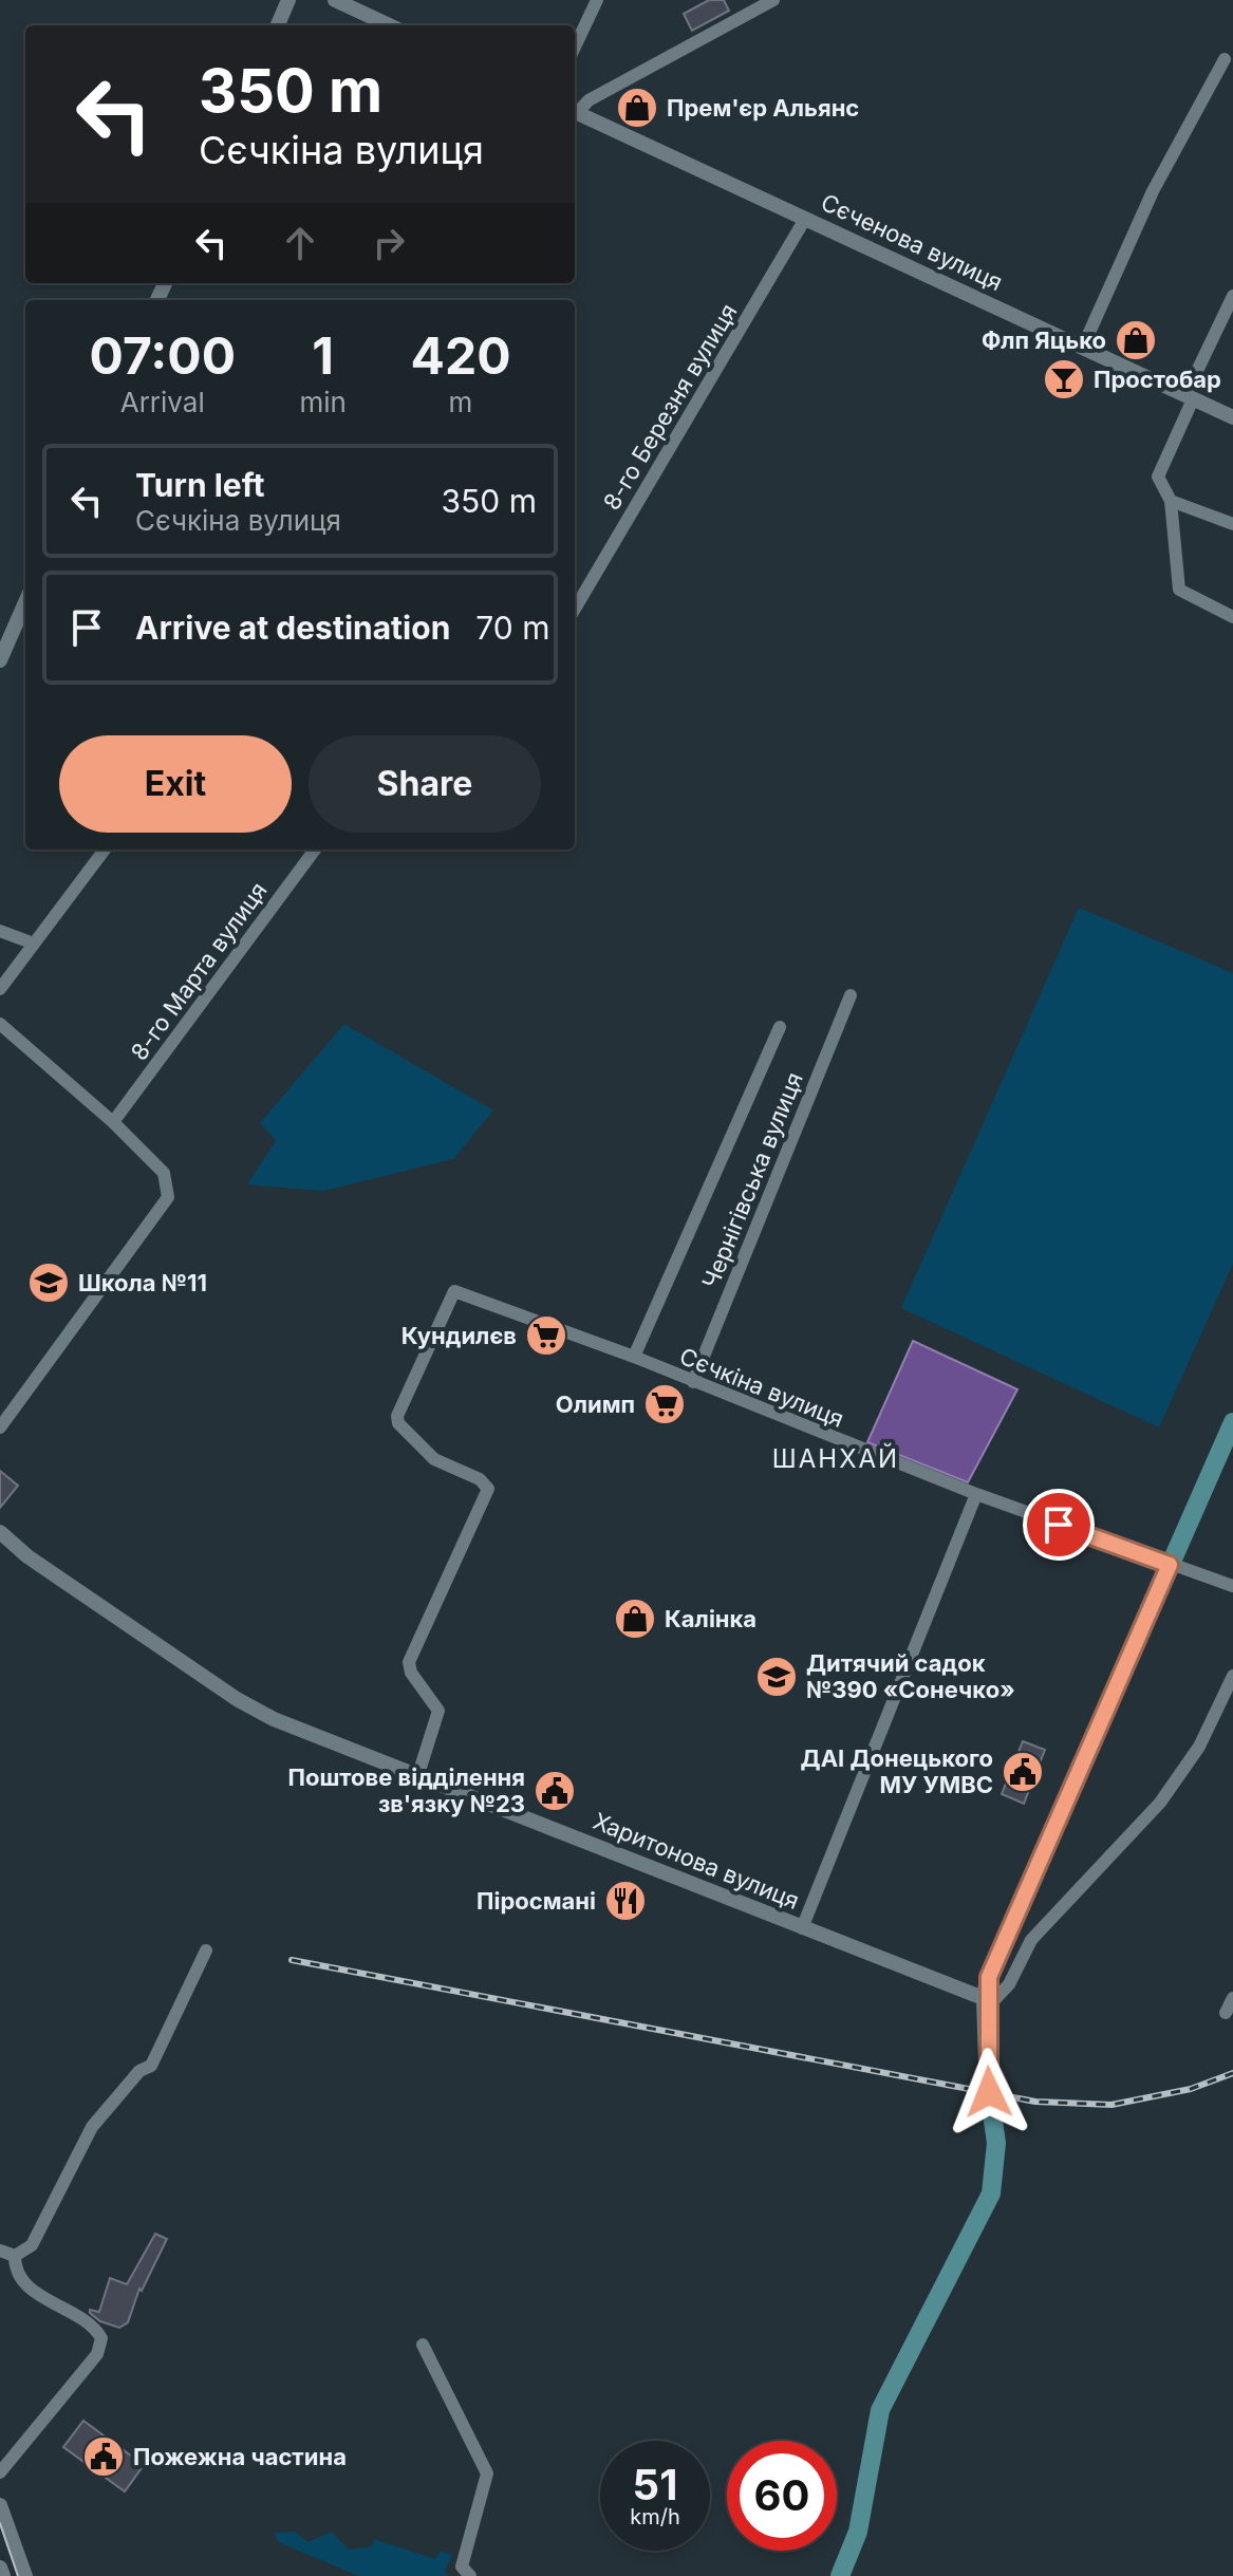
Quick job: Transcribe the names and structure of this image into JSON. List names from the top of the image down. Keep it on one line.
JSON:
{"streets":{"street":["Сєченова вулиця","8-го Березня вулиця","8-го Марта вулиця","Чернігівська вулиця","Сєчкіна вулиця","Харитонова вулиця"]},"crossings":[["Сєченова вулиця","8-го Березня вулиця"],["Чернігівська вулиця","Сєчкіна вулиця"],["Сєчкіна вулиця","Харитонова вулиця"]],"districts":["ШАНХАЙ"],"places":{"shop":["Прем'єр Альянс","Флп Яцько","Калінка"],"bar":["Простобар"],"school or university":["Школа №11","Дитячий садок №390 «Сонечко»"],"supermarket":["Кундилєв","Олимп"],"public building":["ДАІ Донецького МУ УМВС","Поштове відділення зв'язку №23","Пожежна частина"],"restaurant":["Піросмані"]},"page":{"turn":["350 m","Сєчкіна вулиця"],"eta":["07:00","Arrival","1","min","420","m"],"list":[{"name":"Turn left","note":"Сєчкіна вулиця","value":"350 m"},{"name":"Arrive at destination","value":"70 m"}],"buttons":["Exit","Share"],"speed":"51 km/h","limit":"60"}}
